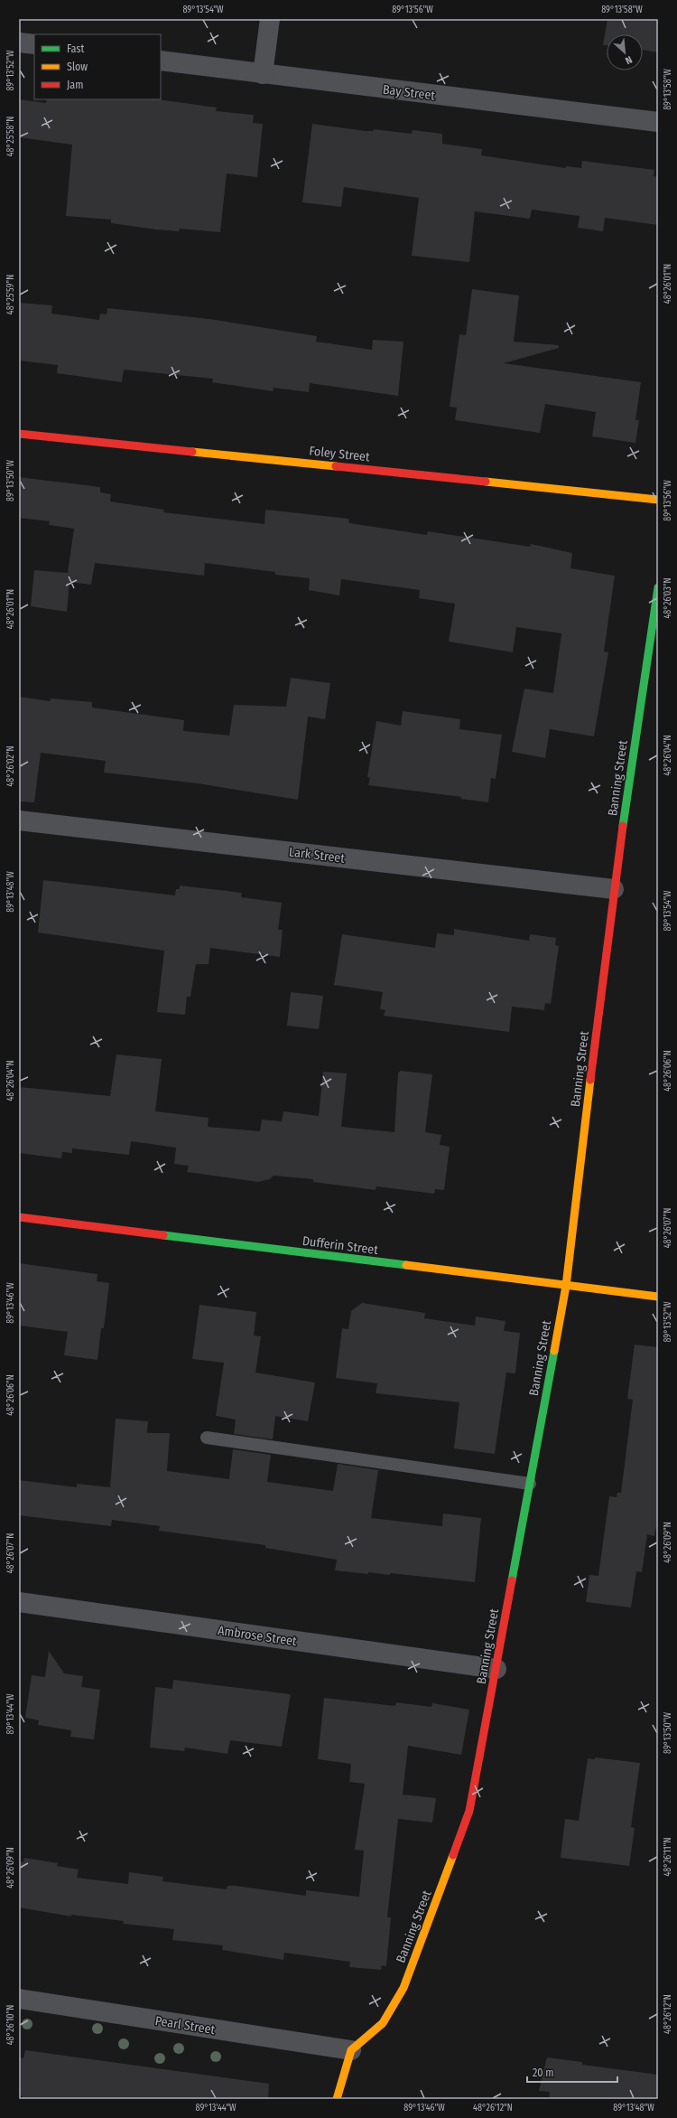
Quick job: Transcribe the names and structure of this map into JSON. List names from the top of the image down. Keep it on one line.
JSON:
{"streets":{"street":["Bay Street","Foley Street","Banning Street","Lark Street","Dufferin Street","Ambrose Street","Pearl Street"]},"crossings":[["Banning Street","Lark Street"],["Banning Street","Dufferin Street"],["Banning Street","Ambrose Street"],["Banning Street","Pearl Street"]],"legend":["Fast","Slow","Jam"],"scale_bar":"20 m","north":"bottom right","coordinates":["89°13'54\"W","89°13'56\"W","89°13'58\"W","89°13'52\"W","48°25'58\"N","48°26'01\"N","48°25'59\"N","89°13'50\"W","48°26'03\"N","48°26'04\"N","48°26'02\"N","89°13'48\"W","48°26'06\"N","48°26'07\"N","89°13'46\"W","48°26'09\"N","89°13'44\"W","48°26'11\"N","48°26'12\"N","48°26'10\"N"]}
